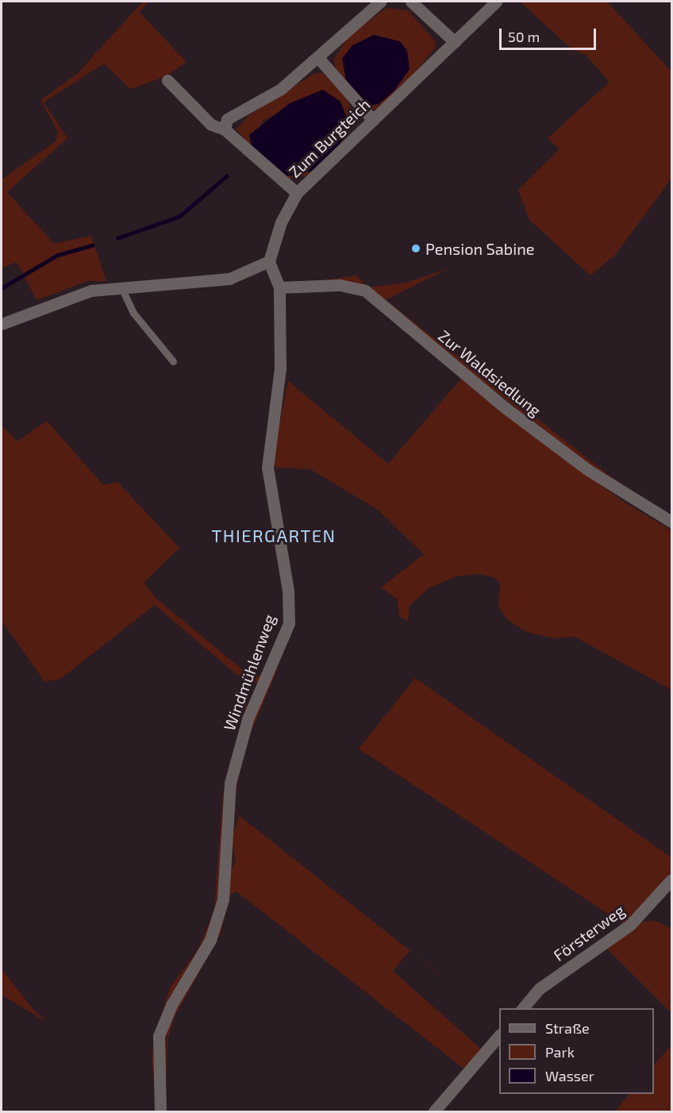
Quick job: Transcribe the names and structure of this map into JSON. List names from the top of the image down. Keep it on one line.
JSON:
{"streets":{"street":["Zum Burgteich","Zur Waldsiedlung","Windmühlenweg","Försterweg"]},"crossings":[["Zum Burgteich","Windmühlenweg"],["Zur Waldsiedlung","Windmühlenweg"]],"districts":["THIERGARTEN"],"places":["Pension Sabine"],"legend":["Straße","Park","Wasser"],"scale_bar":"50 m"}
